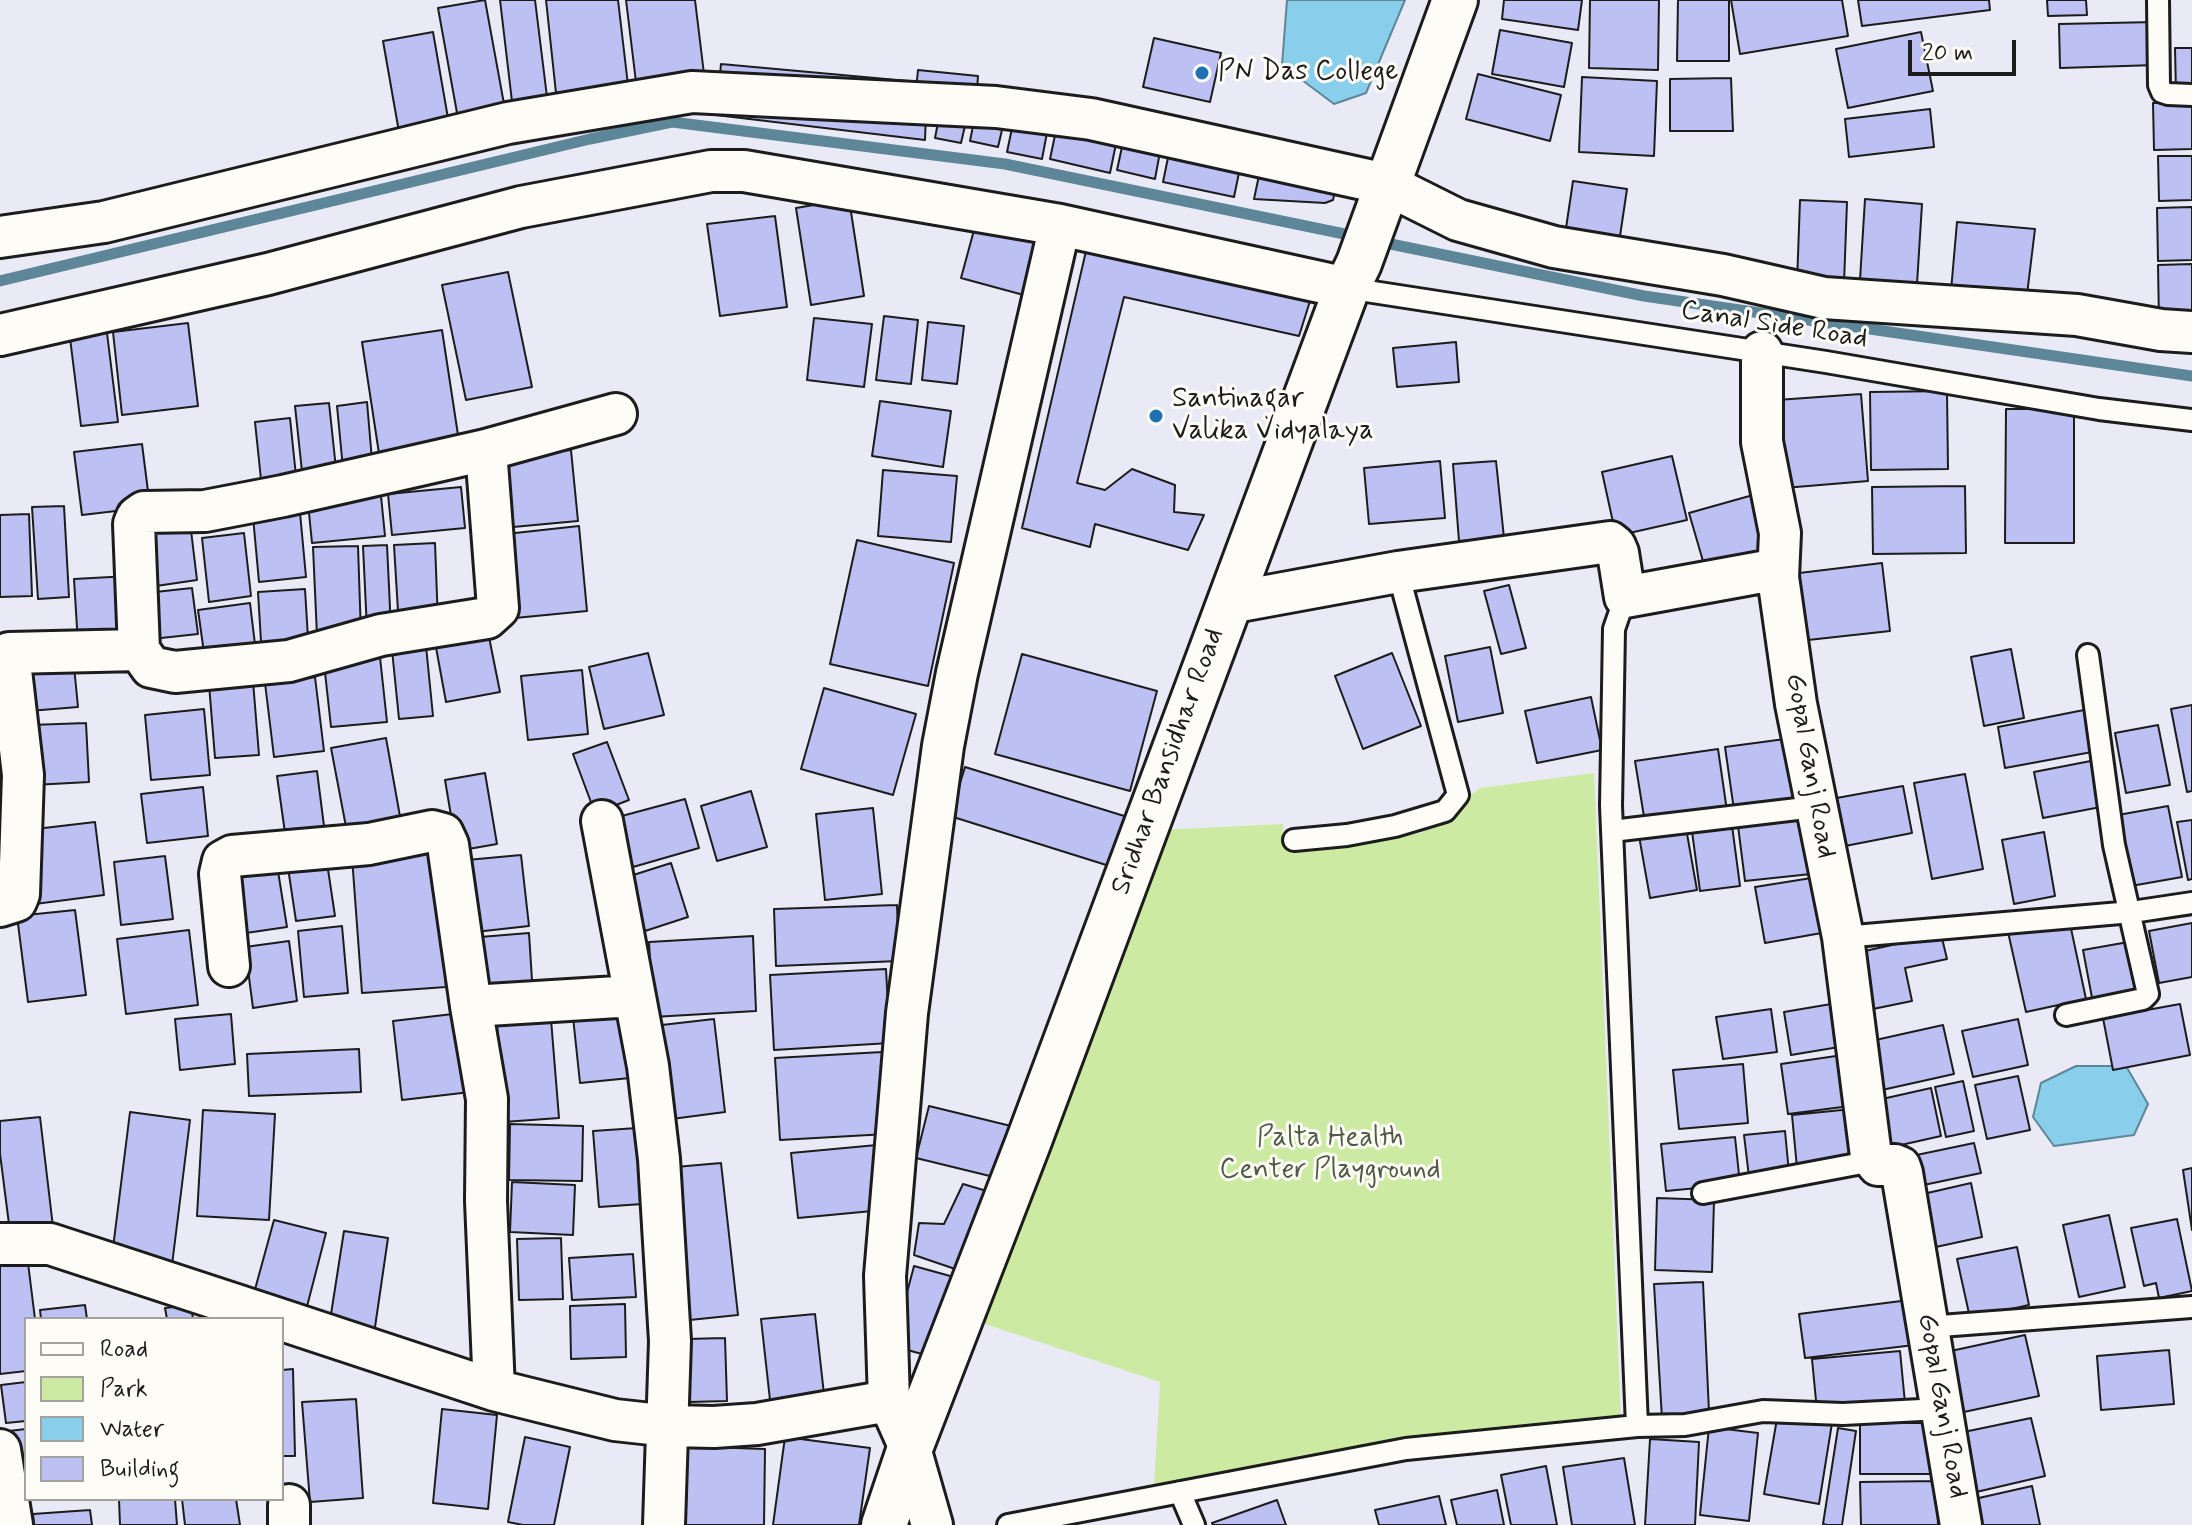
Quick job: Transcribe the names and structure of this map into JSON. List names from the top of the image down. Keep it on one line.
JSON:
{"streets":{"street":["Sridhar Bansidhar Road","Gopal Ganj Road"],"lane":["Canal Side Road"]},"crossings":[["Canal Side Road","Sridhar Bansidhar Road"],["Canal Side Road","Gopal Ganj Road"]],"parks":["Palta Health Center Playground"],"places":["PN Das College","Santinagar Valika Vidyalaya"],"legend":["Road","Park","Water","Building"],"scale_bar":"20 m"}
